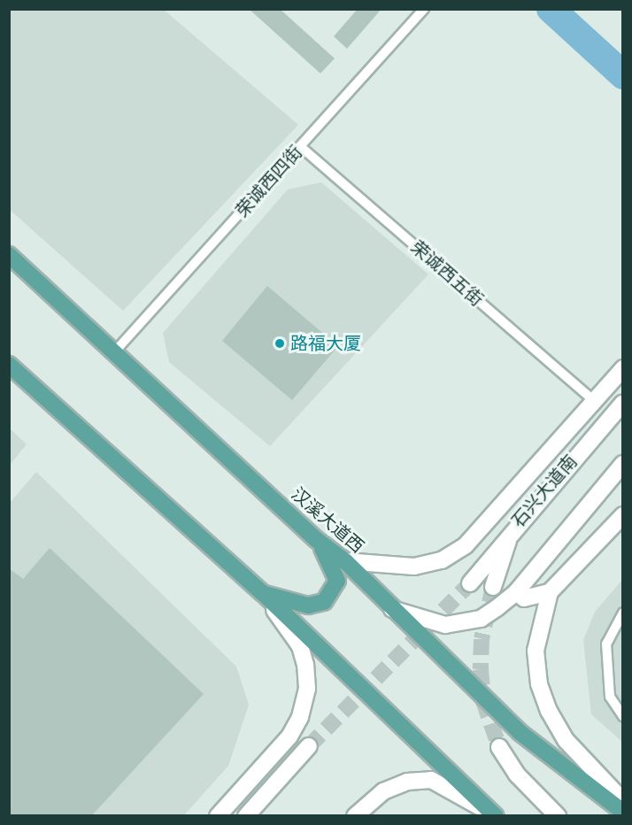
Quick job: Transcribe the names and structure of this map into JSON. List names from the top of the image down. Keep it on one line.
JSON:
{"streets":{"main road":["石兴大道南","汉溪大道西"],"lane":["荣诚西四街","荣诚西五街"]},"crossings":[["荣诚西四街","荣诚西五街"],["荣诚西四街","汉溪大道西"]],"places":["路福大厦"]}
